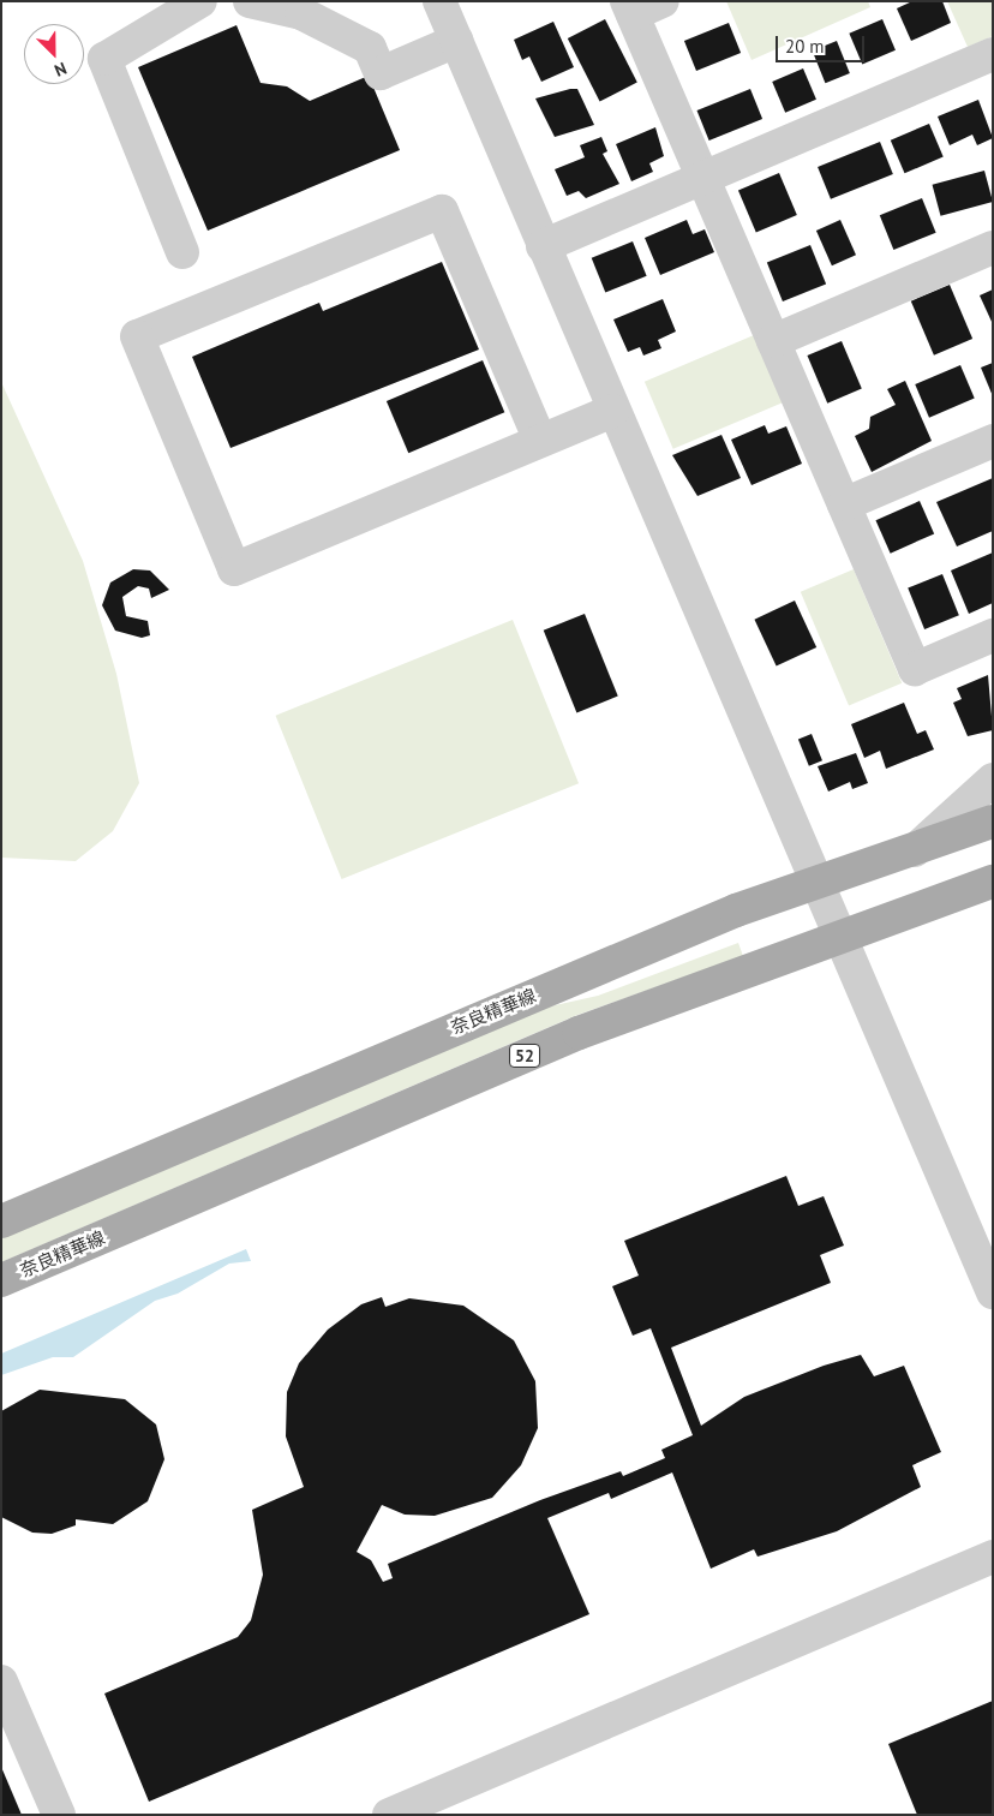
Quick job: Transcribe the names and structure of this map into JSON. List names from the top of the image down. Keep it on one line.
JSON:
{"streets":{"main road":["奈良精華線","52"]},"scale_bar":"20 m","north":"bottom right"}
